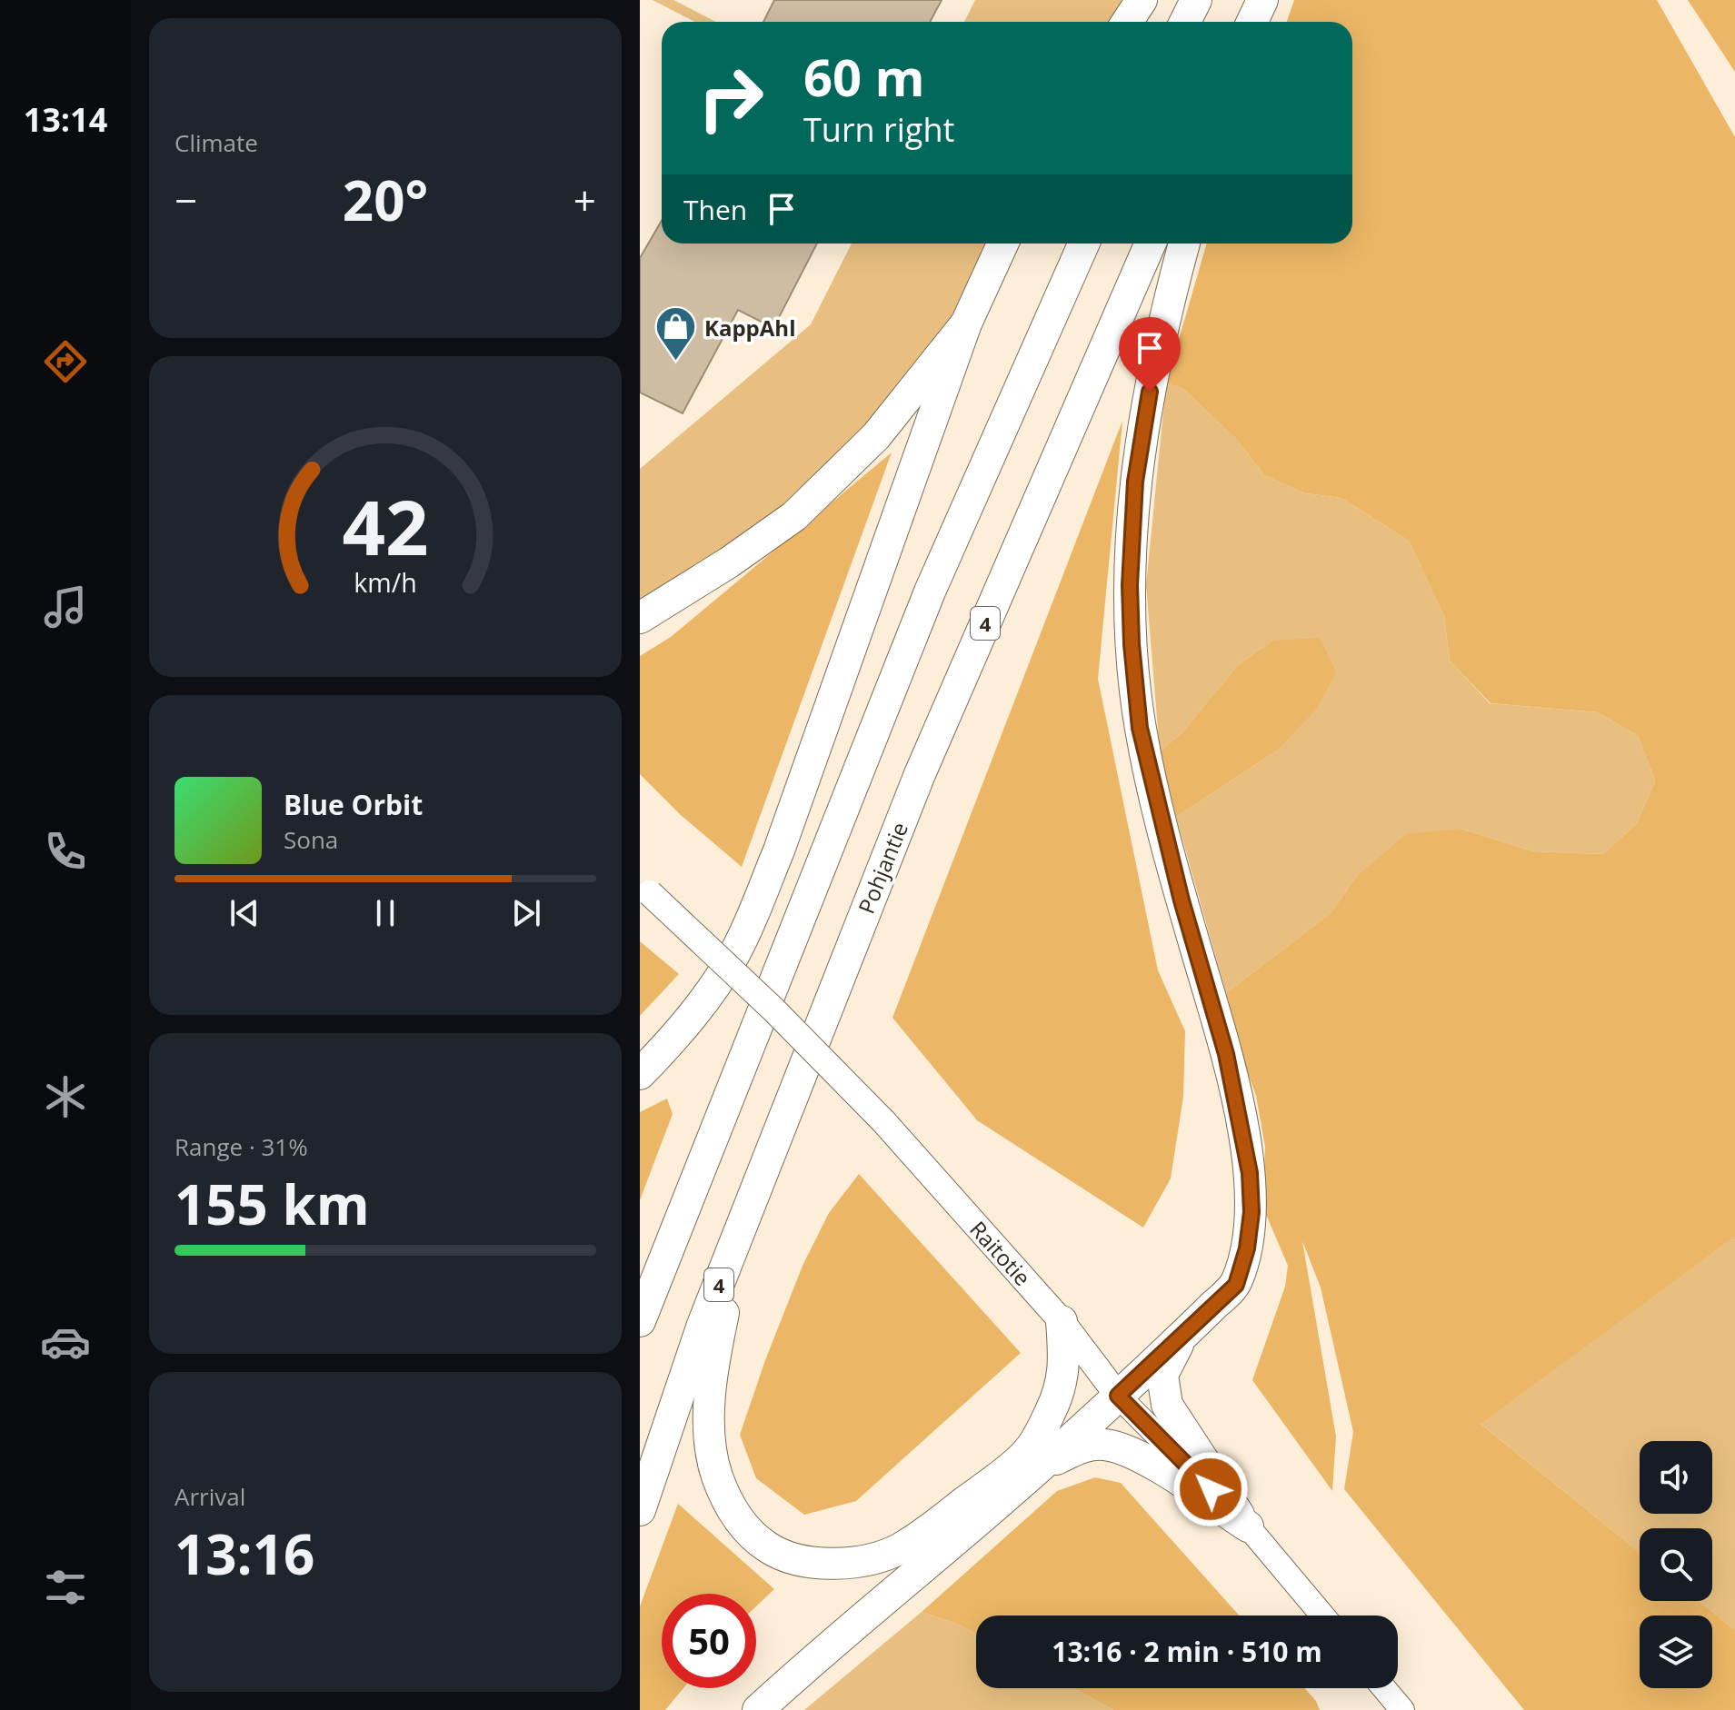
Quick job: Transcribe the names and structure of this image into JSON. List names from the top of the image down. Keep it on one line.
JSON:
{"streets":{"highway":["4","Pohjantie"],"main road":["Raitotie"]},"places":{"shop":["KappAhl"]},"page":{"tabs":"13:14","tile":["Climate",["Range · 31%","155 km"],["Arrival","13:16"]],"turn":["60 m","Turn right"],"heat":["−","20°","+"],"then":"Then","song":["Blue Orbit","Sona"],"limit":"50","trip":"13:16 · 2 min · 510 m","gauge":["42","km/h"]}}
